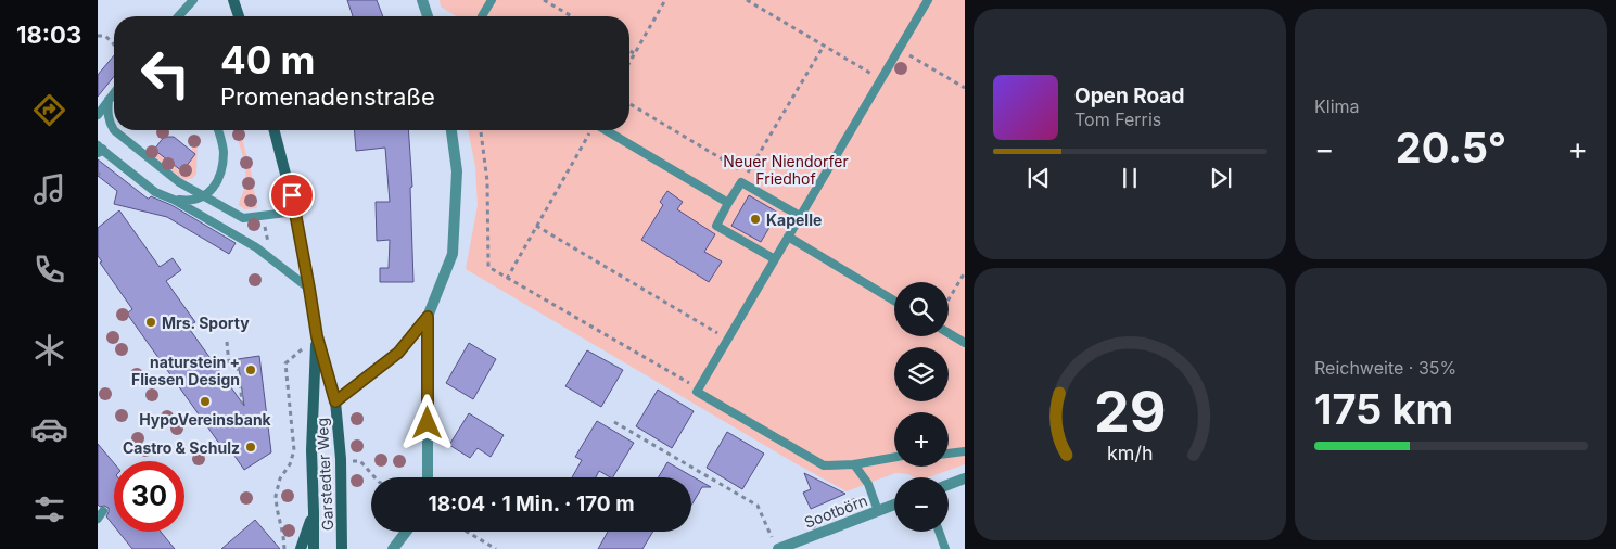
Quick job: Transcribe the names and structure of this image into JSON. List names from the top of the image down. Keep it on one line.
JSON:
{"streets":{"main road":["Garstedter Weg"],"street":["Sootbörn"]},"parks":["Neuer Niendorfer Friedhof"],"places":["Kapelle","Mrs. Sporty","naturstein + Fliesen Design","HypoVereinsbank","Castro & Schulz"],"page":{"tabs":"18:03","tile":["Klima",["Reichweite · 35%","175 km"]],"turn":["40 m","Promenadenstraße"],"song":["Open Road","Tom Ferris"],"heat":["−","20.5°","+"],"map_buttons":["+","−"],"limit":"30","trip":"18:04 · 1 Min. · 170 m","gauge":["29","km/h"]}}
